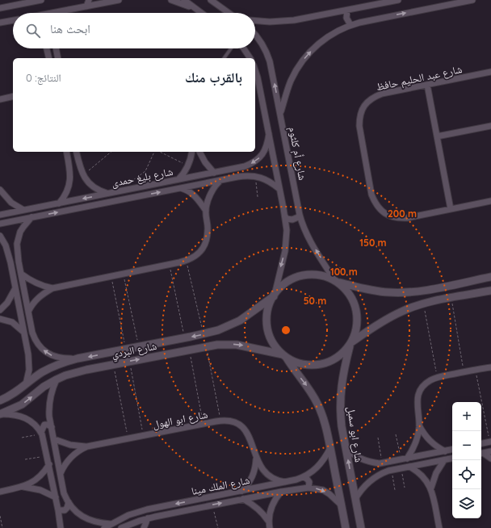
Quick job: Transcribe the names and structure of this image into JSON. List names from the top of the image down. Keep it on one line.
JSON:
{"streets":{"street":["شارع عبد الحليم حافظ","شارع أم كلثوم","شارع بليغ حمدى","شارع البردي","شارع ابو الهول","شارع ابو سمبل","شارع الملك مينا"]},"crossings":[["شارع أم كلثوم","شارع البردي"],["شارع أم كلثوم","شارع ابو سمبل"],["شارع البردي","شارع ابو سمبل"],["شارع ابو الهول","شارع الملك مينا"]],"page":{"search":"ابحث هنا","heading":["بالقرب منك","النتائج: 0"],"map_buttons":["+","−"]},"rings":["200 m","150 m","100 m","50 m"]}
